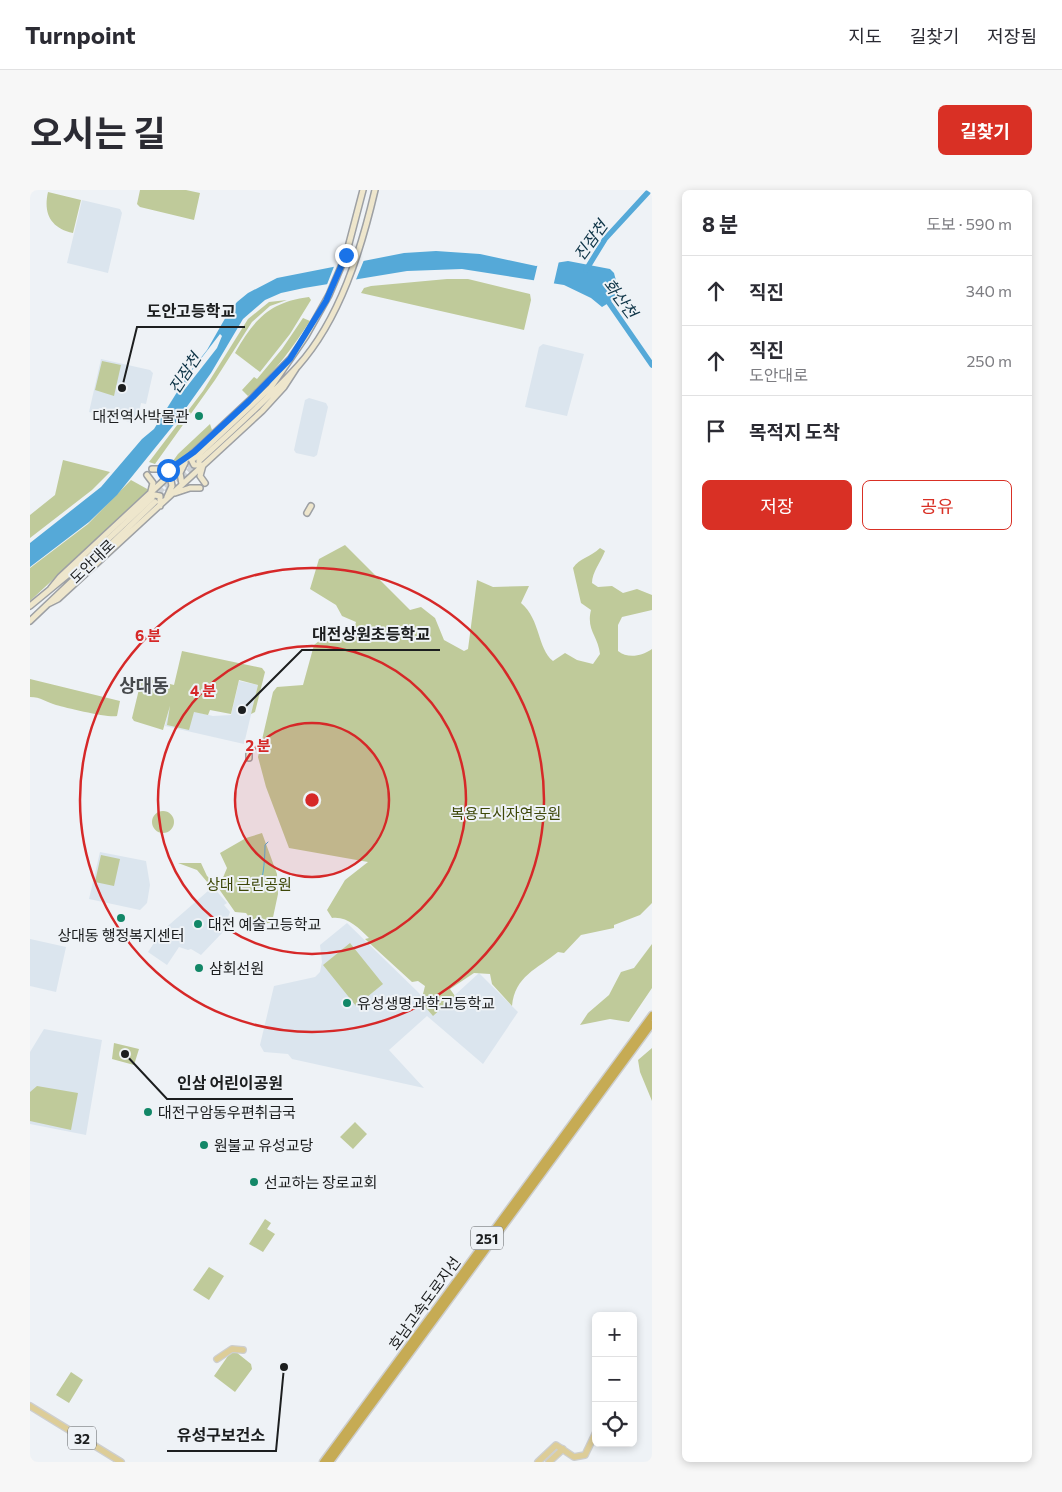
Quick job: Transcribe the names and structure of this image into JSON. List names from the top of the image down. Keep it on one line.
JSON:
{"streets":{"highway":["251","호남고속도로지선"],"main road":["도안대로","32"]},"districts":["상대동"],"water":["진잠천","화산천"],"parks":["복용도시자연공원","상대 근린공원"],"places":["도안고등학교","대전역사박물관","대전상원초등학교","상대동 행정복지센터","대전 예술고등학교","삼회선원","유성생명과학고등학교","인삼 어린이공원","대전구암동우편취급국","원불교 유성교당","선교하는 장로교회","유성구보건소"],"page":{"header":"Turnpoint","nav":["지도","길찾기","저장됨"],"title":"오시는 길","buttons":["길찾기",["저장","공유"]],"heading":["8 분","도보 · 590 m"],"list":[["직진","340 m"],["직진","도안대로","250 m"],"목적지 도착"],"map_buttons":["+","−"]},"rings":["6 분","4 분","2 분"]}
